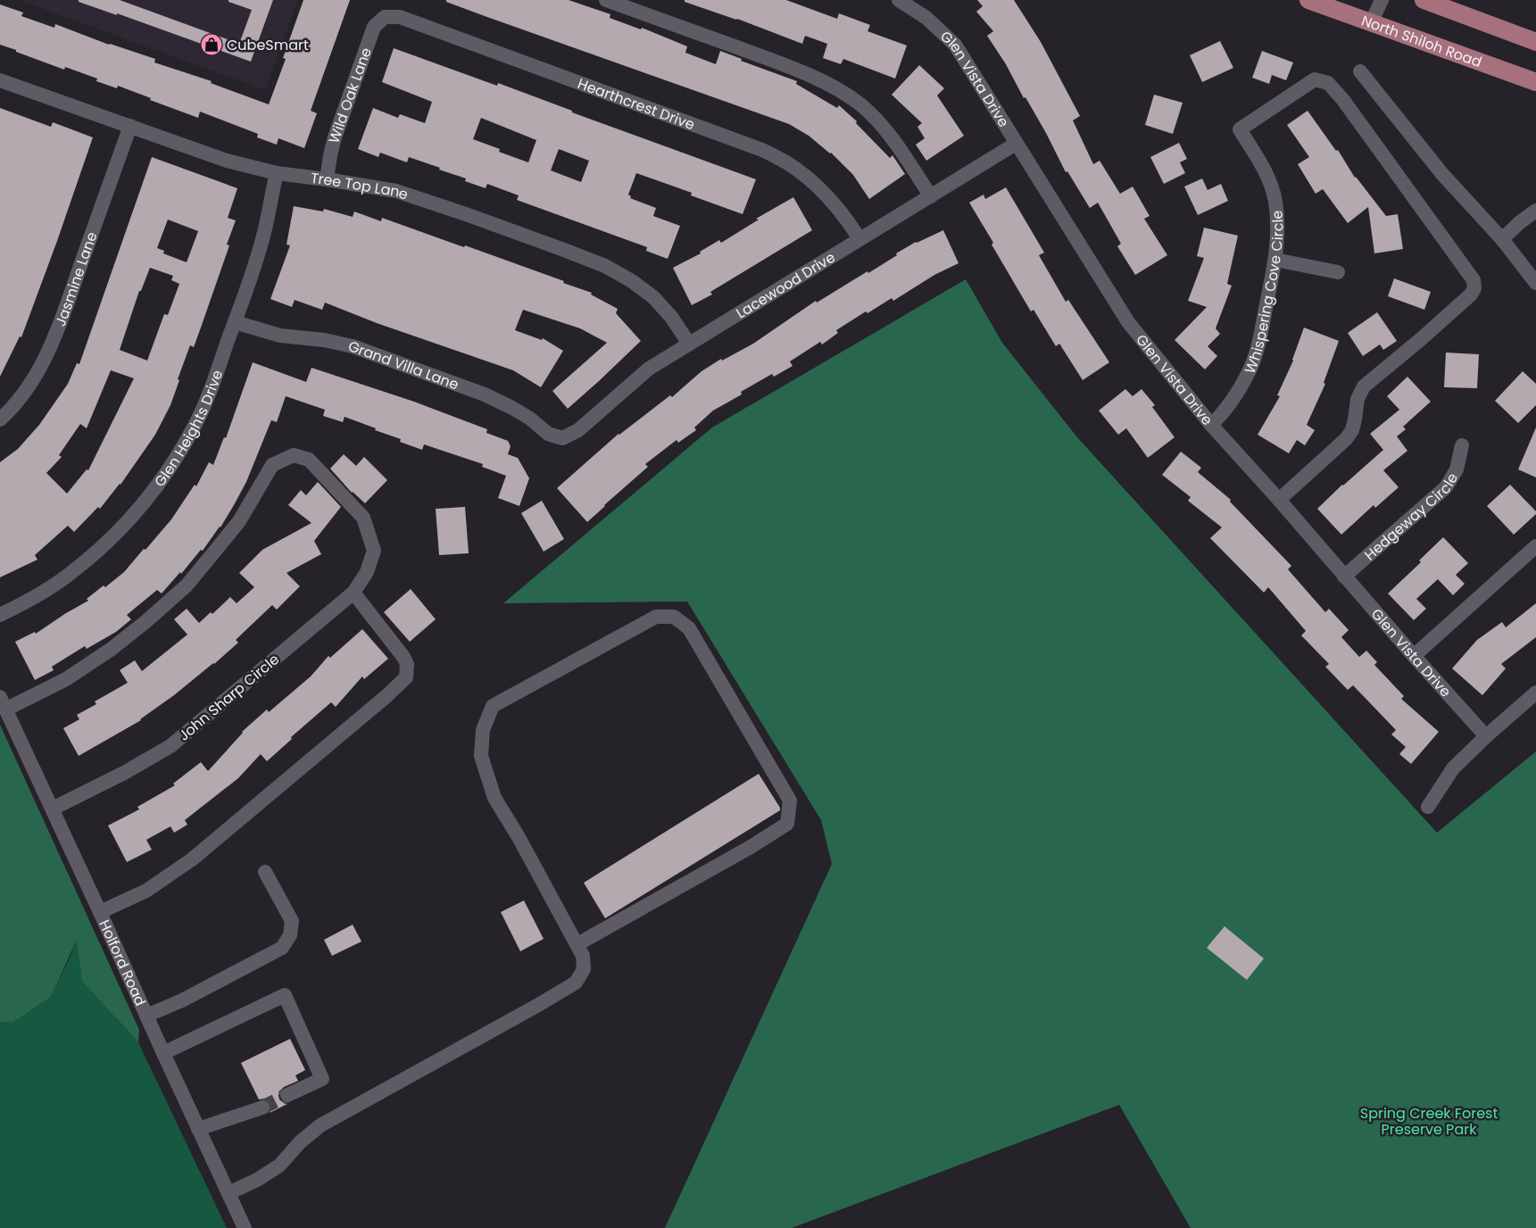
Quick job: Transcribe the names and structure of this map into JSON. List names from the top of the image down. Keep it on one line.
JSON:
{"streets":{"main road":["North Shiloh Road"],"street":["Glen Vista Drive","Wild Oak Lane","Hearthcrest Drive","Tree Top Lane","Jasmine Lane","Lacewood Drive","Whispering Cove Circle","Grand Villa Lane","Glen Heights Drive","Hedgeway Circle","John Sharp Circle","Holford Road"]},"crossings":[["Glen Vista Drive","Lacewood Drive"],["Glen Vista Drive","Whispering Cove Circle"],["Glen Vista Drive","Hedgeway Circle"],["Wild Oak Lane","Hearthcrest Drive"],["Wild Oak Lane","Tree Top Lane"],["Hearthcrest Drive","Lacewood Drive"],["Tree Top Lane","Jasmine Lane"],["Tree Top Lane","Lacewood Drive"],["Tree Top Lane","Glen Heights Drive"],["Lacewood Drive","Grand Villa Lane"],["Grand Villa Lane","Glen Heights Drive"],["John Sharp Circle","Holford Road"]],"parks":["Spring Creek Forest Preserve Park"],"places":{"shop":["CubeSmart"]}}
